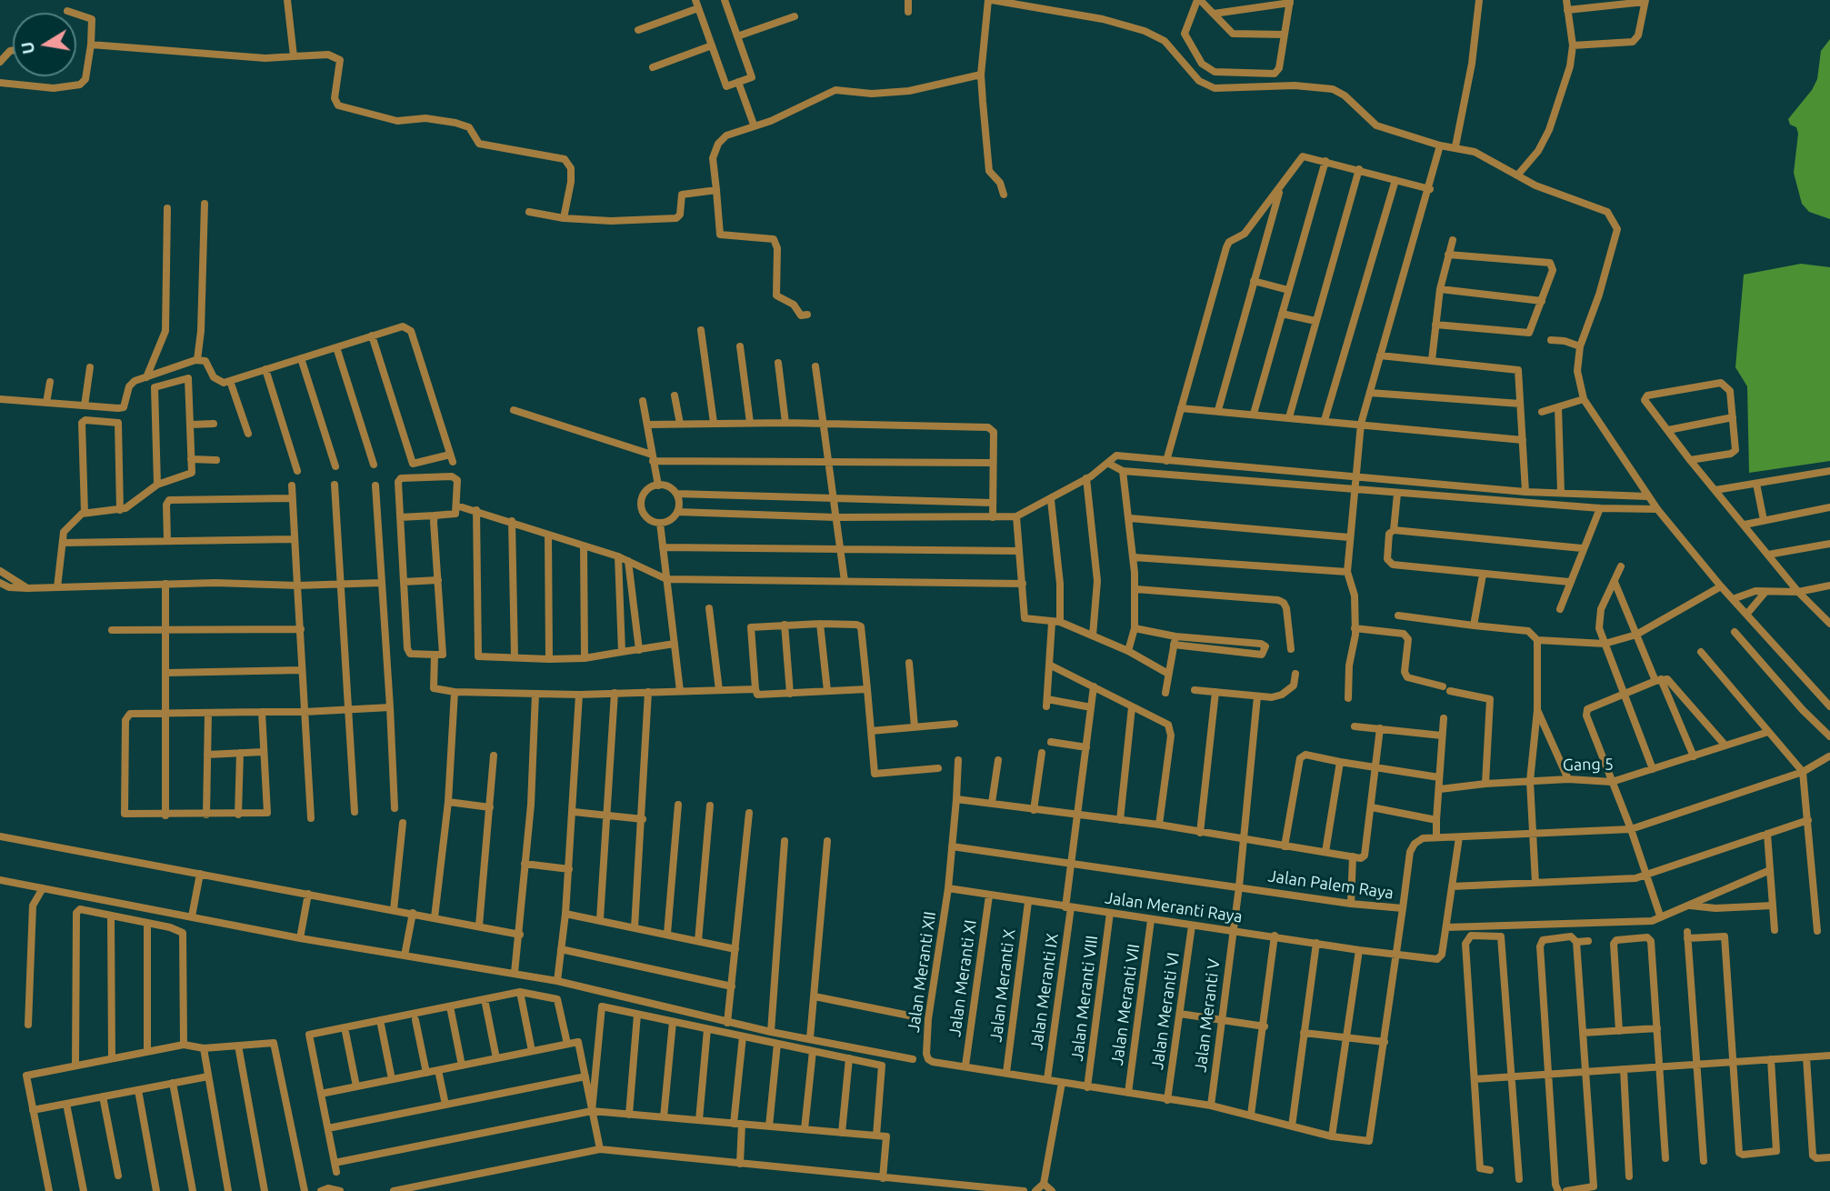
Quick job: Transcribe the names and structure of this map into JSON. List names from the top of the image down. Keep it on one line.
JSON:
{"streets":{"street":["Gang 5","Jalan Palem Raya","Jalan Meranti Raya","Jalan Meranti XII","Jalan Meranti XI","Jalan Meranti X","Jalan Meranti IX","Jalan Meranti VIII","Jalan Meranti VII","Jalan Meranti VI","Jalan Meranti V"]},"crossings":[["Jalan Palem Raya","Jalan Meranti XII"],["Jalan Palem Raya","Jalan Meranti IX"],["Jalan Palem Raya","Jalan Meranti V"],["Jalan Meranti Raya","Jalan Meranti XII"],["Jalan Meranti Raya","Jalan Meranti XI"],["Jalan Meranti Raya","Jalan Meranti X"],["Jalan Meranti Raya","Jalan Meranti IX"],["Jalan Meranti Raya","Jalan Meranti VIII"],["Jalan Meranti Raya","Jalan Meranti VII"],["Jalan Meranti Raya","Jalan Meranti VI"],["Jalan Meranti Raya","Jalan Meranti V"],["Jalan Meranti XII","Jalan Meranti XI"]],"north":"left"}
